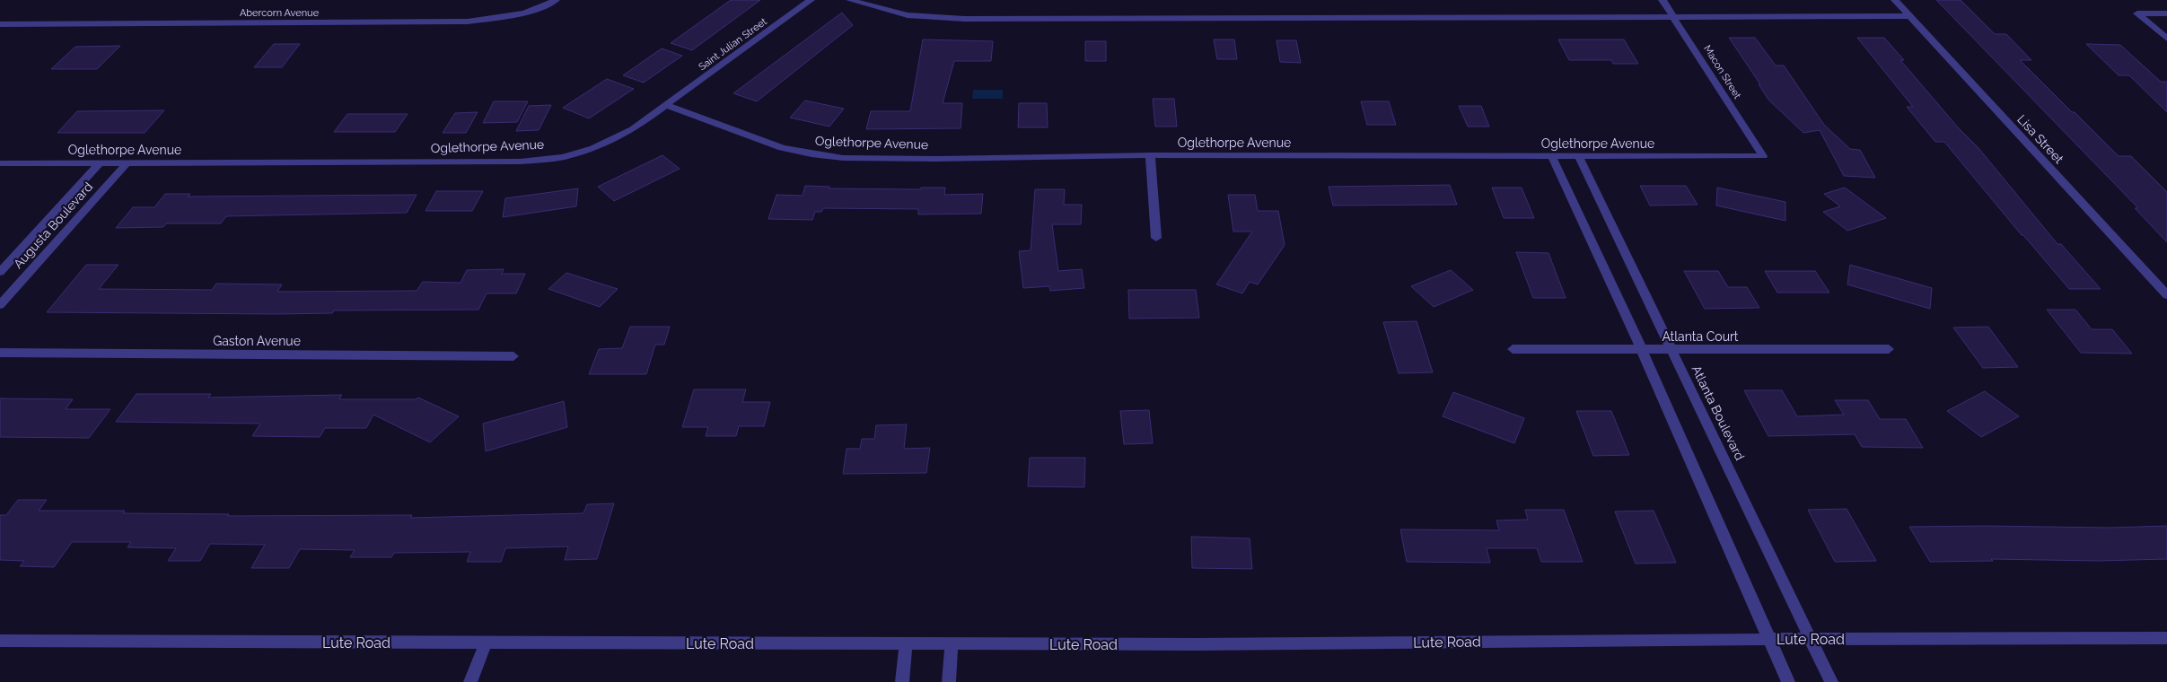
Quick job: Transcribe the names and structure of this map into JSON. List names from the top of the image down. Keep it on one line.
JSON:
{"streets":{"street":["Abercorn Avenue","Saint Julian Street","Macon Street","Lisa Street","Oglethorpe Avenue","Augusta Boulevard","Atlanta Court","Gaston Avenue","Atlanta Boulevard","Lute Road"]},"crossings":[["Saint Julian Street","Oglethorpe Avenue"],["Macon Street","Oglethorpe Avenue"],["Oglethorpe Avenue","Augusta Boulevard"],["Oglethorpe Avenue","Atlanta Boulevard"],["Atlanta Court","Atlanta Boulevard"],["Atlanta Boulevard","Lute Road"]]}
